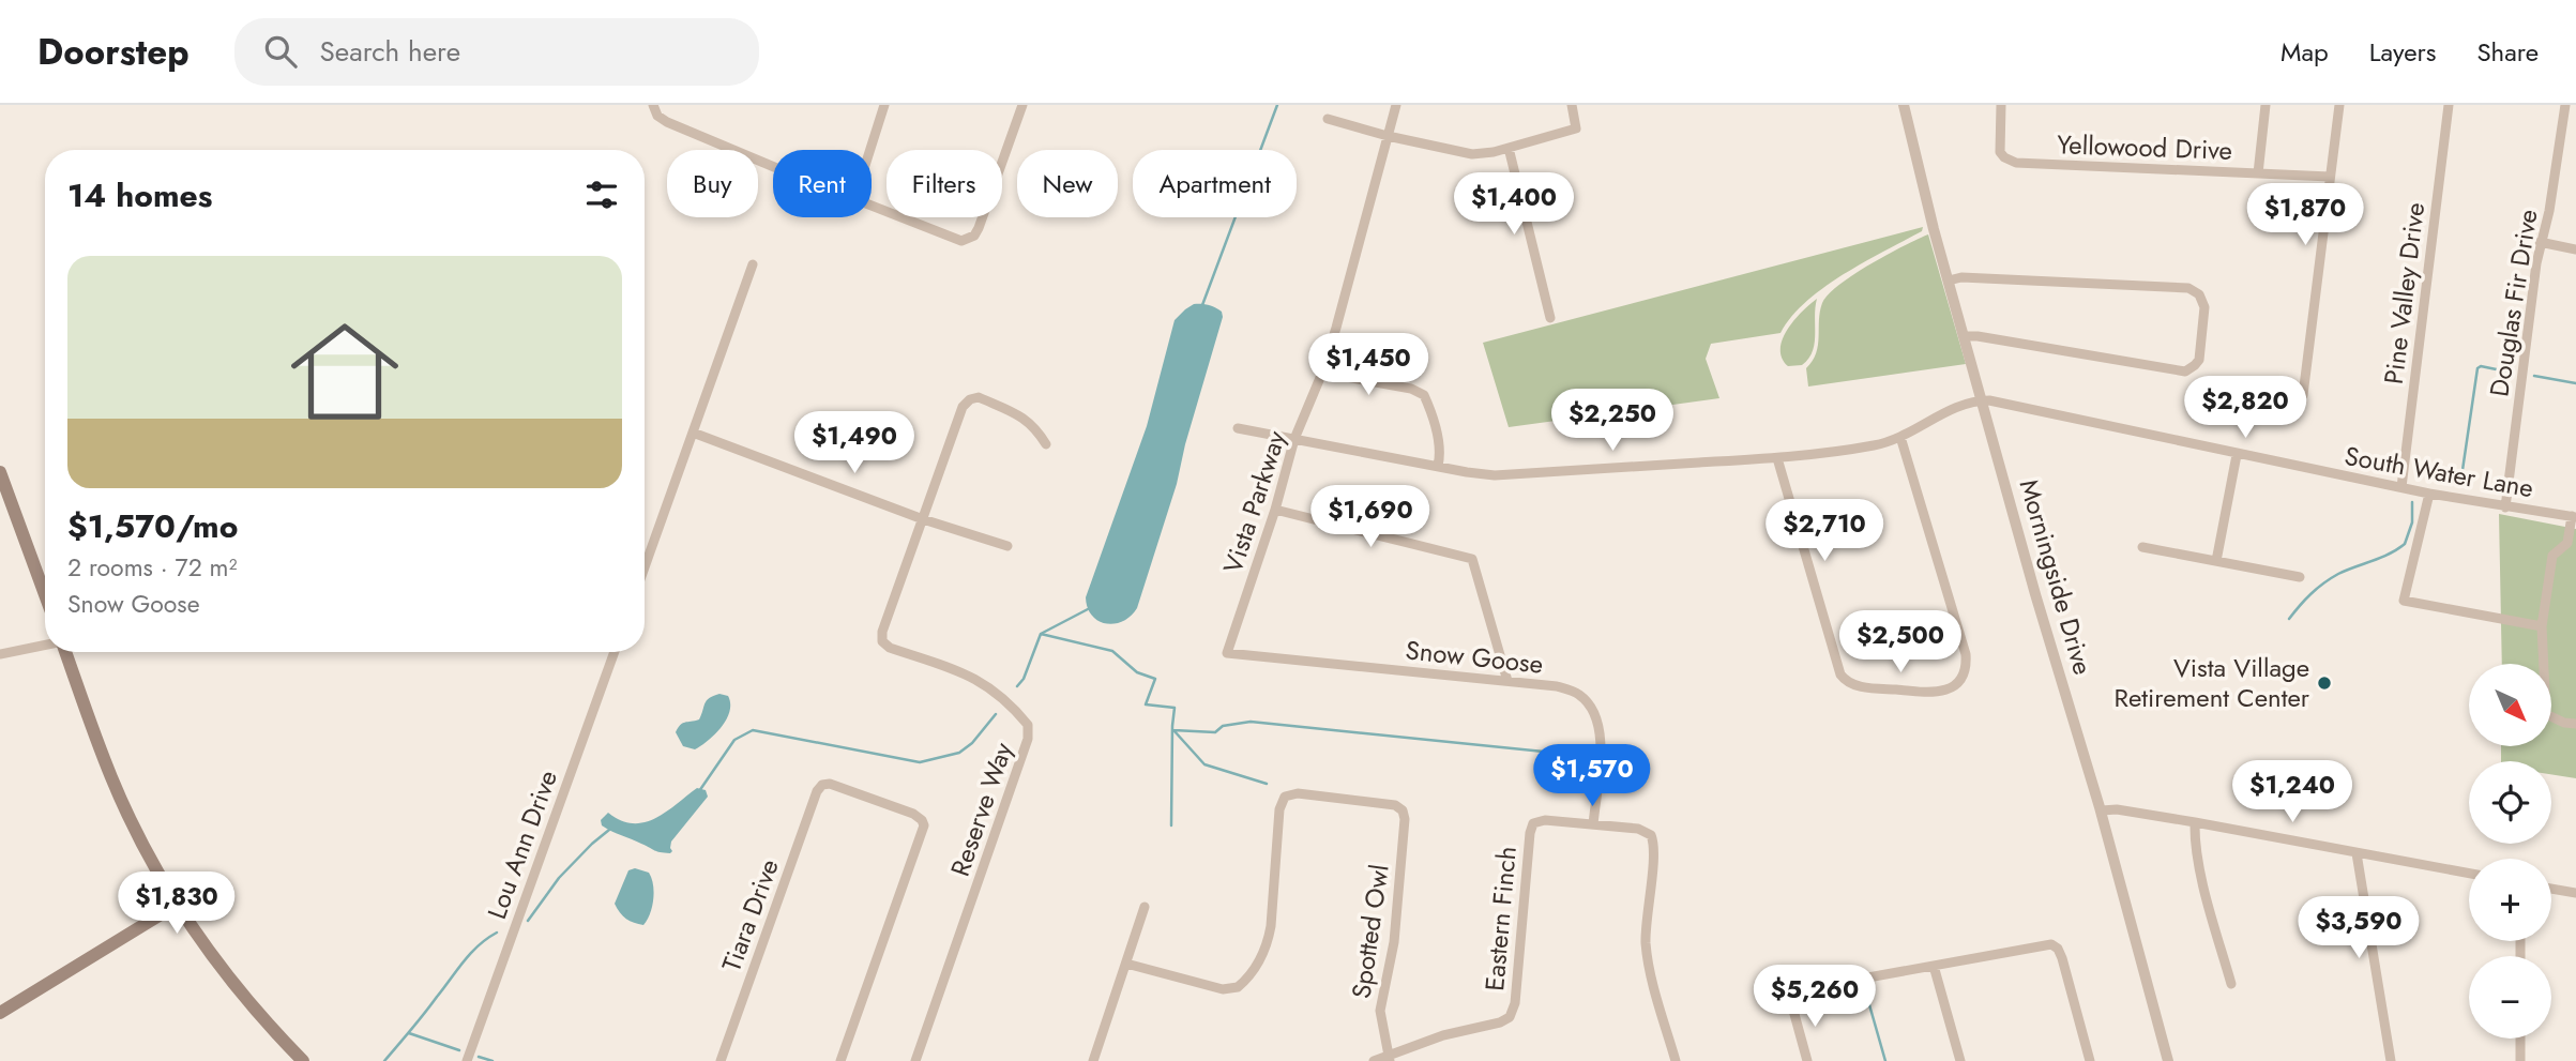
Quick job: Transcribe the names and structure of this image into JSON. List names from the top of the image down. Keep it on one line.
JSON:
{"streets":{"street":["Yellowood Drive","Pine Valley Drive","Douglas Fir Drive","South Water Lane","Vista Parkway","Morningside Drive","Snow Goose","Reserve Way","Lou Ann Drive","Tiara Drive","Eastern Finch","Spotted Owl"]},"crossings":[["Pine Valley Drive","South Water Lane"],["Douglas Fir Drive","South Water Lane"],["South Water Lane","Vista Parkway"],["South Water Lane","Morningside Drive"],["Vista Parkway","Snow Goose"],["Snow Goose","Eastern Finch"],["Eastern Finch","Spotted Owl"]],"places":["Vista Village Retirement Center"],"north":"bottom right","page":{"header":"Doorstep","search":"Search here","nav":["Map","Layers","Share"],"chip":["Buy","Rent","Filters","New","Apartment"],"heading":"14 homes","price":["$1,400","$1,870","$1,450","$2,820","$2,250","$1,490","$1,690","$2,710","$2,500","$1,570","$1,240","$1,830","$3,590","$5,260"],"list":[{"name":"$1,570/mo","note":"2 rooms · 72 m² · Snow Goose"}],"map_buttons":["+","−"]}}
